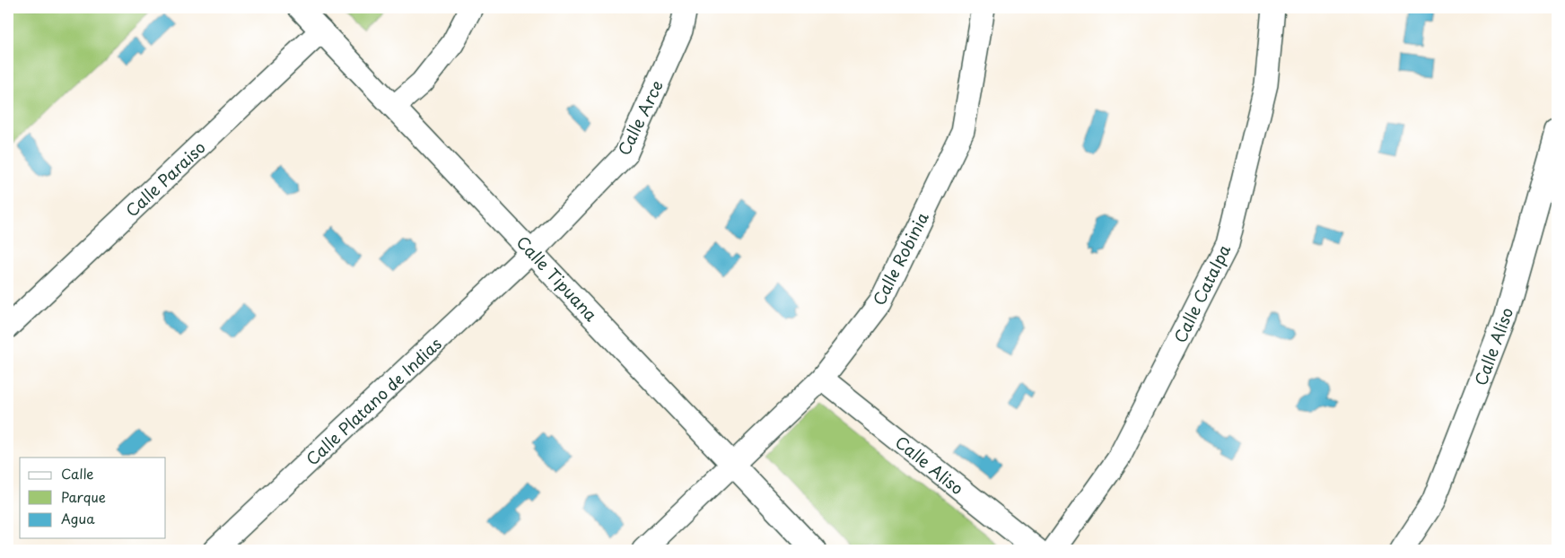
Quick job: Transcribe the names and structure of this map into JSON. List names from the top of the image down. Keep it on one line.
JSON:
{"streets":{"street":["Calle Arce","Calle Paraiso","Calle Robinia","Calle Tipuana","Calle Catalpa","Calle Aliso","Calle Platano de Indias"]},"crossings":[["Calle Arce","Calle Tipuana"],["Calle Arce","Calle Platano de Indias"],["Calle Paraiso","Calle Tipuana"],["Calle Robinia","Calle Tipuana"],["Calle Robinia","Calle Aliso"],["Calle Tipuana","Calle Platano de Indias"]],"legend":["Calle","Parque","Agua"]}
